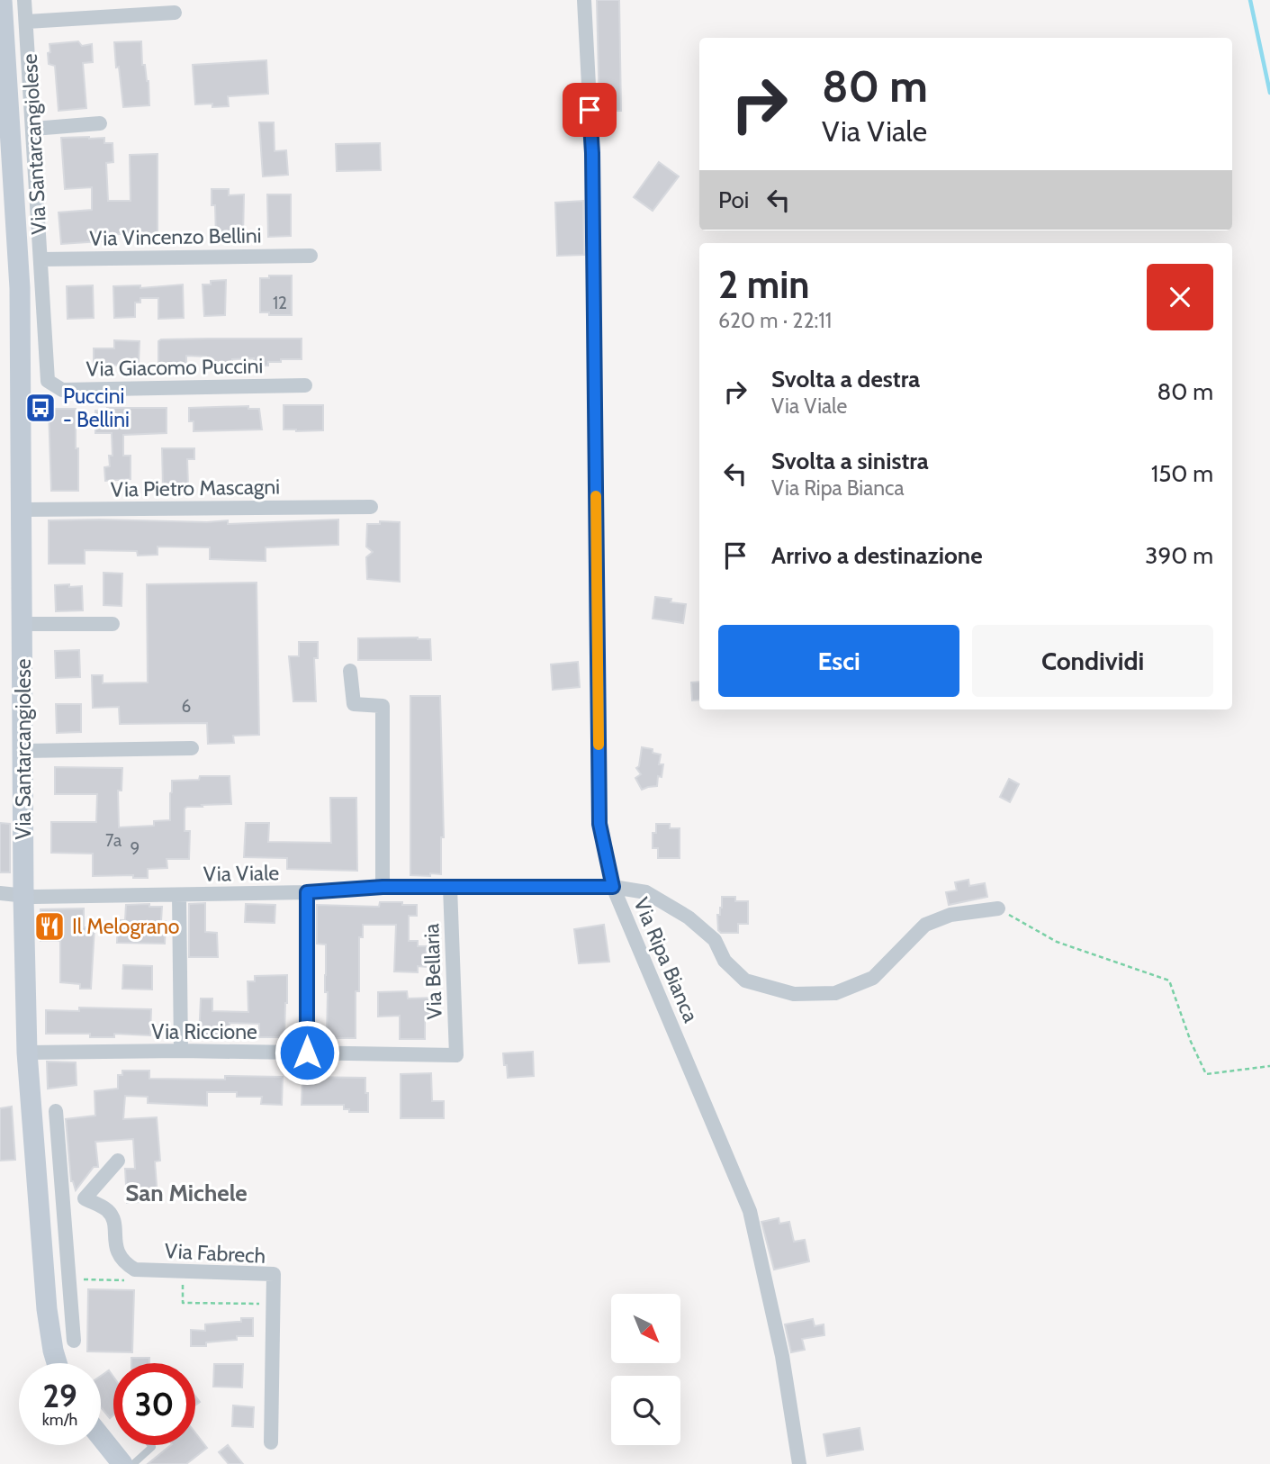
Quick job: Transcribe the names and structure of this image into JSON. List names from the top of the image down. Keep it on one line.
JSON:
{"streets":{"main road":["Via Santarcangiolese"],"street":["Via Vincenzo Bellini","Via Giacomo Puccini","Via Pietro Mascagni","Via Viale","Via Ripa Bianca","Via Bellaria","Via Riccione","Via Fabrech"]},"crossings":[["Via Santarcangiolese","Via Vincenzo Bellini"],["Via Santarcangiolese","Via Giacomo Puccini"],["Via Santarcangiolese","Via Pietro Mascagni"],["Via Santarcangiolese","Via Viale"],["Via Santarcangiolese","Via Riccione"],["Via Viale","Via Ripa Bianca"],["Via Viale","Via Bellaria"],["Via Bellaria","Via Riccione"]],"districts":["San Michele"],"places":{"bus stop":["Puccini - Bellini"],"restaurant":["Il Melograno"]},"house_numbers":["12","6","7a","9"],"north":"bottom right","page":{"turn":["80 m","Via Viale"],"then":"Poi","heading":["2 min","620 m · 22:11"],"list":[{"name":"Svolta a destra","note":"Via Viale","value":"80 m"},{"name":"Svolta a sinistra","note":"Via Ripa Bianca","value":"150 m"},{"name":"Arrivo a destinazione","value":"390 m"}],"buttons":["Esci","Condividi"],"speed":"29 km/h","limit":"30"}}
